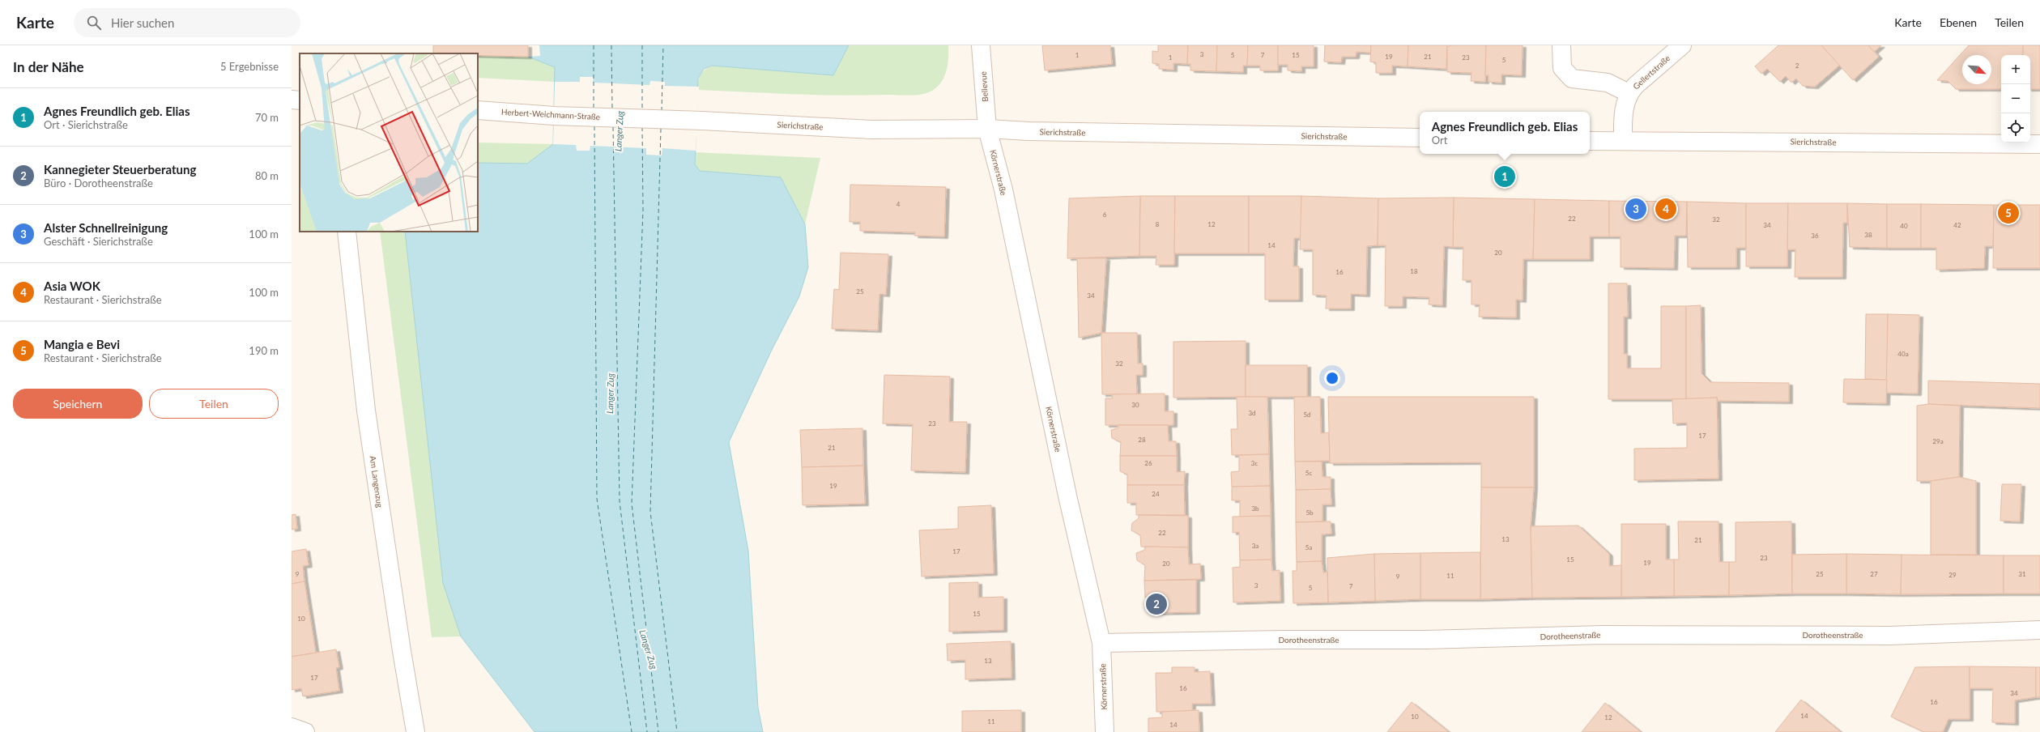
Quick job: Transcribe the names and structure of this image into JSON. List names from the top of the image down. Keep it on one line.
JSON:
{"streets":{"street":["Gellertstraße","Bellevue","Herbert-Weichmann-Straße","Sierichstraße","Körnerstraße","Am Langenzug","Dorotheenstraße"]},"crossings":[["Gellertstraße","Sierichstraße"],["Bellevue","Sierichstraße"],["Bellevue","Körnerstraße"],["Herbert-Weichmann-Straße","Sierichstraße"],["Sierichstraße","Körnerstraße"],["Körnerstraße","Dorotheenstraße"]],"water":["Langer Zug"],"house_numbers":["3","1","5","7","15","19","21","1","23","5","2","4","6","22","32","8","12","34","42","40","38","36","14","20","18","16","25","34","40a","32","30","3d","5d","23","17","28","29a","21","26","3c","5c","19","24","3b","5b","22","13","21","3a","5a","17","23","15","19","20","9","25","27","31","29","11","9","3","7","5","15","10","13","17","16","34","16","14","10","12","11","14"],"north":"bottom right","page":{"header":"Karte","search":"Hier suchen","nav":["Karte","Ebenen","Teilen"],"heading":["In der Nähe","5 Ergebnisse"],"map_buttons":["+","−"],"list":[{"mark":"1","name":"Agnes Freundlich geb. Elias","note":"Ort · Sierichstraße","value":"70 m"},{"mark":"2","name":"Kannegieter Steuerberatung","note":"Büro · Dorotheenstraße","value":"80 m"},{"mark":"3","name":"Alster Schnellreinigung","note":"Geschäft · Sierichstraße","value":"100 m"},{"mark":"4","name":"Asia WOK","note":"Restaurant · Sierichstraße","value":"100 m"},{"mark":"5","name":"Mangia e Bevi","note":"Restaurant · Sierichstraße","value":"190 m"}],"popup":["Agnes Freundlich geb. Elias","Ort"],"pins":["1","3","4","5","2"],"buttons":["Speichern","Teilen"]}}
